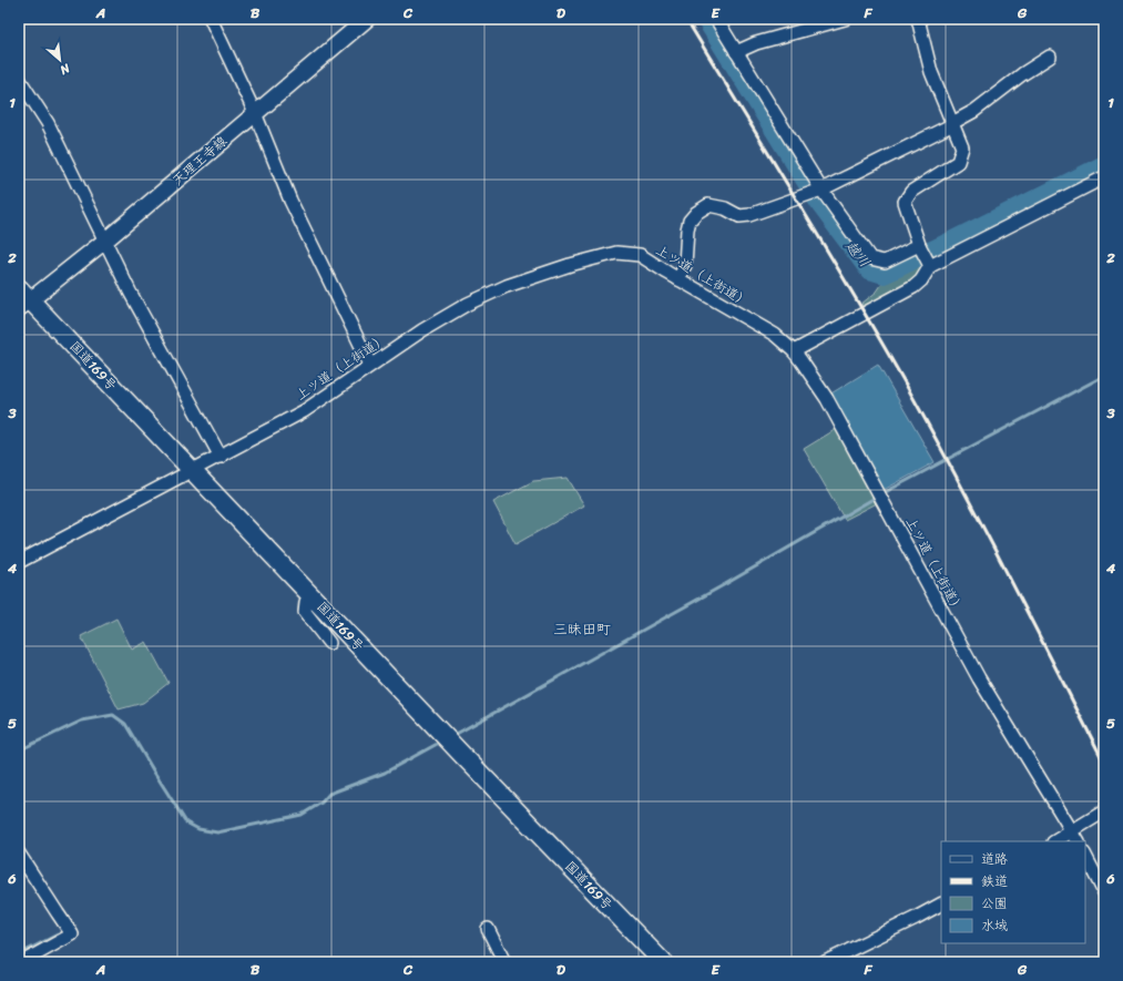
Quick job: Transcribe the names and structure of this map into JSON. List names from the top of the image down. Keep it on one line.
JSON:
{"streets":{"highway":["国道169号"],"main road":["天理王寺線"],"street":["上ツ道（上街道）"]},"crossings":[["天理王寺線","国道169号"],["上ツ道（上街道）","国道169号"]],"districts":["三昧田町"],"water":["越川"],"legend":["道路","鉄道","公園","水域"],"north":"bottom right","grid":{"columns":["A","B","C","D","E","F","G"],"rows":["1","2","3","4","5","6"]}}
